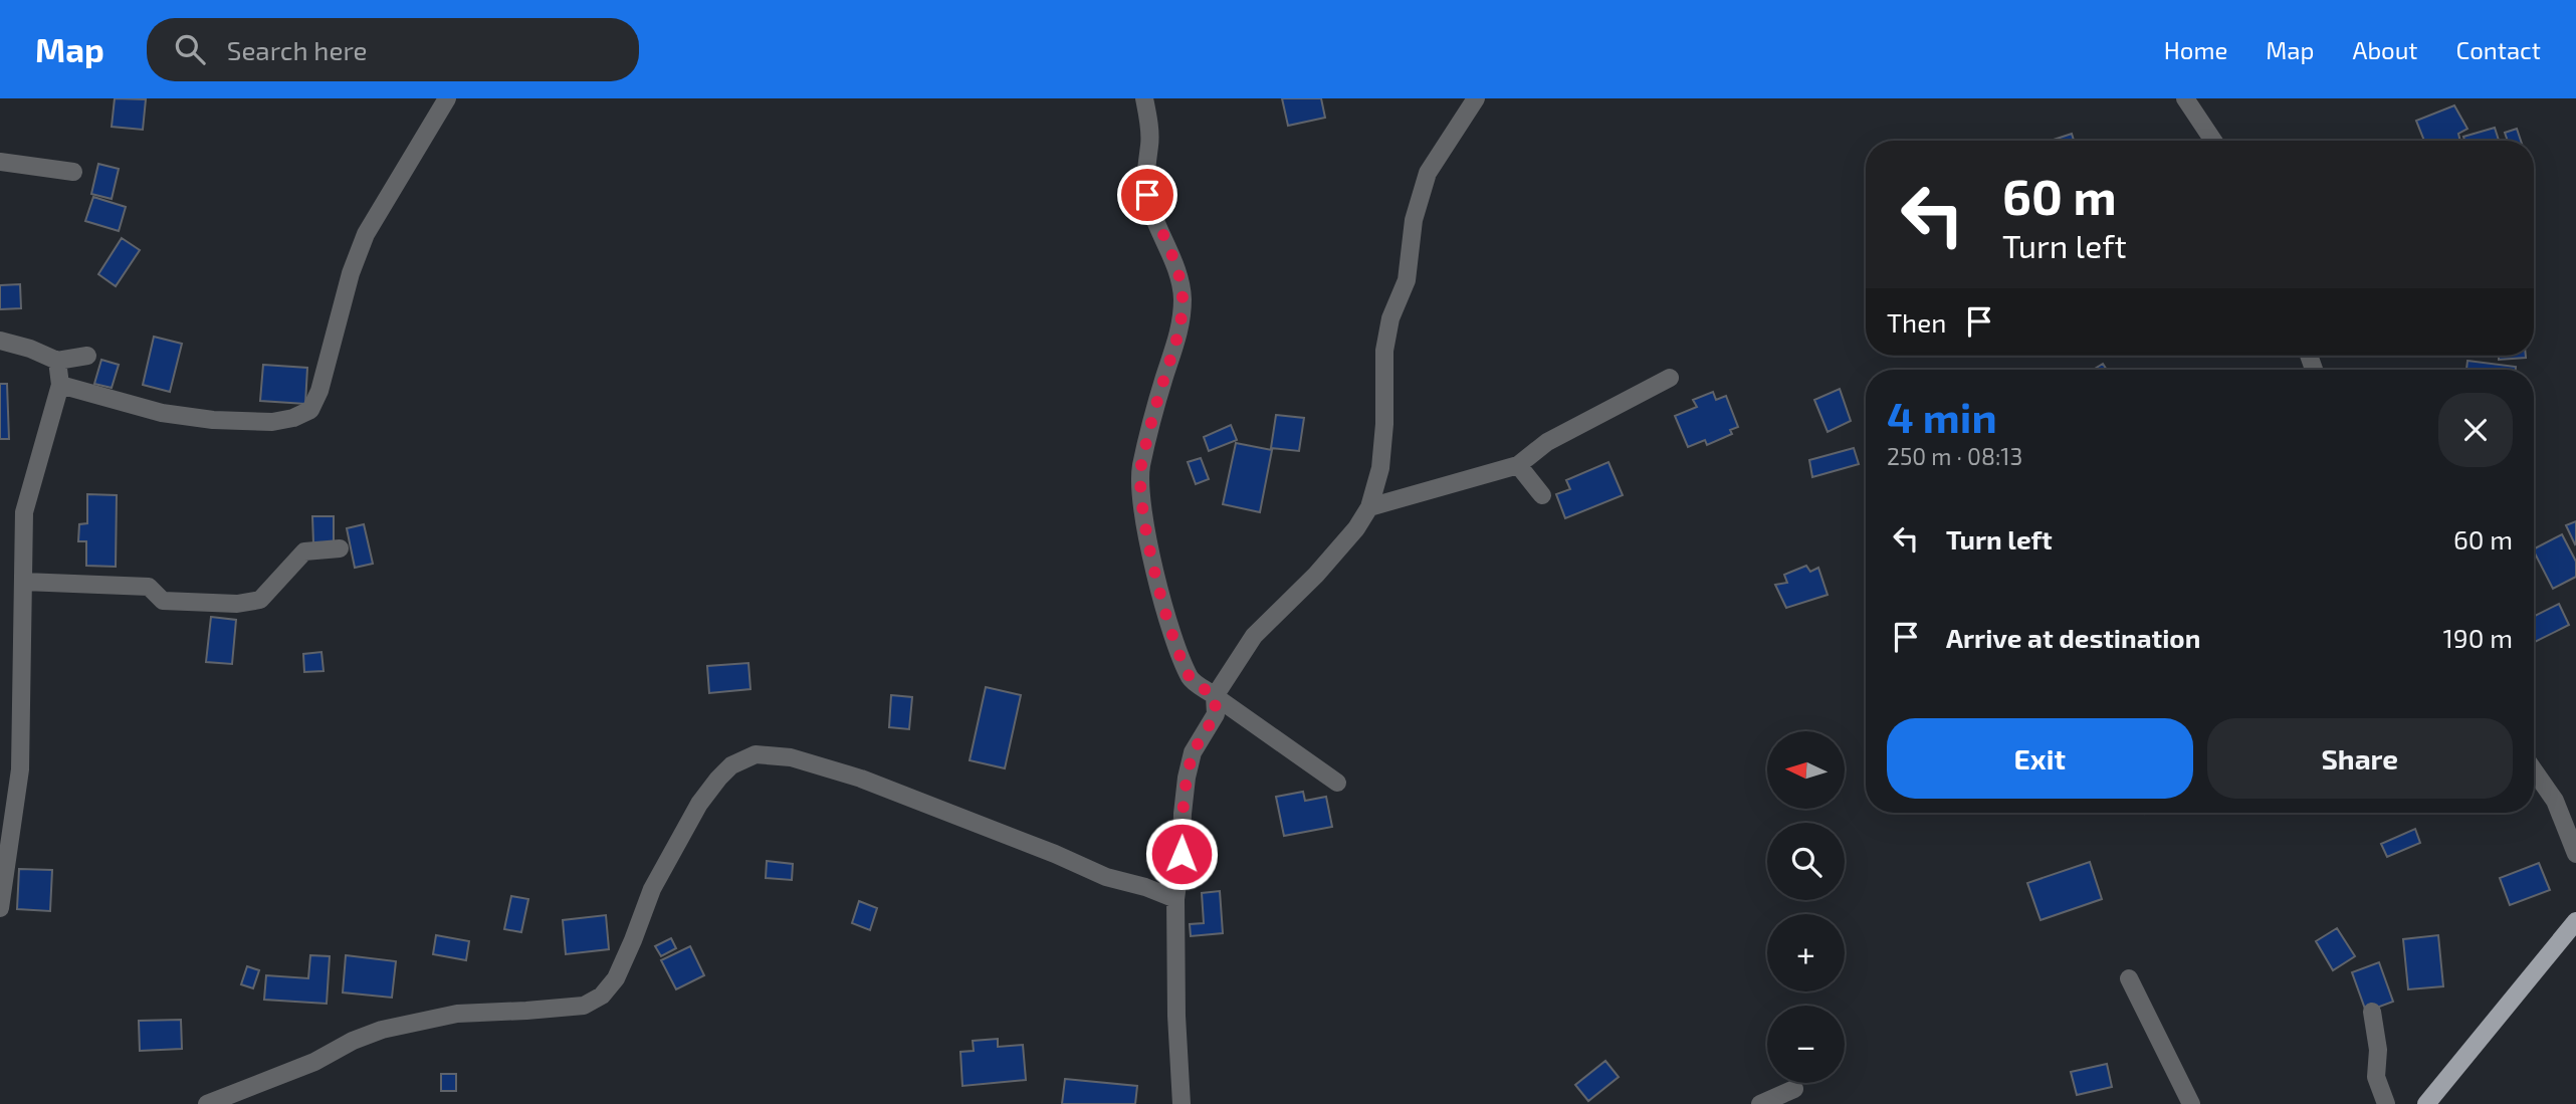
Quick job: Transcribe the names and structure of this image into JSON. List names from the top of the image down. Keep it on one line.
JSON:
{"north":"left","page":{"header":"Map","search":"Search here","nav":["Home","Map","About","Contact"],"turn":["60 m","Turn left"],"then":"Then","heading":["4 min","250 m · 08:13"],"list":[{"name":"Turn left","value":"60 m"},{"name":"Arrive at destination","value":"190 m"}],"buttons":["Exit","Share"],"map_buttons":["+","−"]}}
